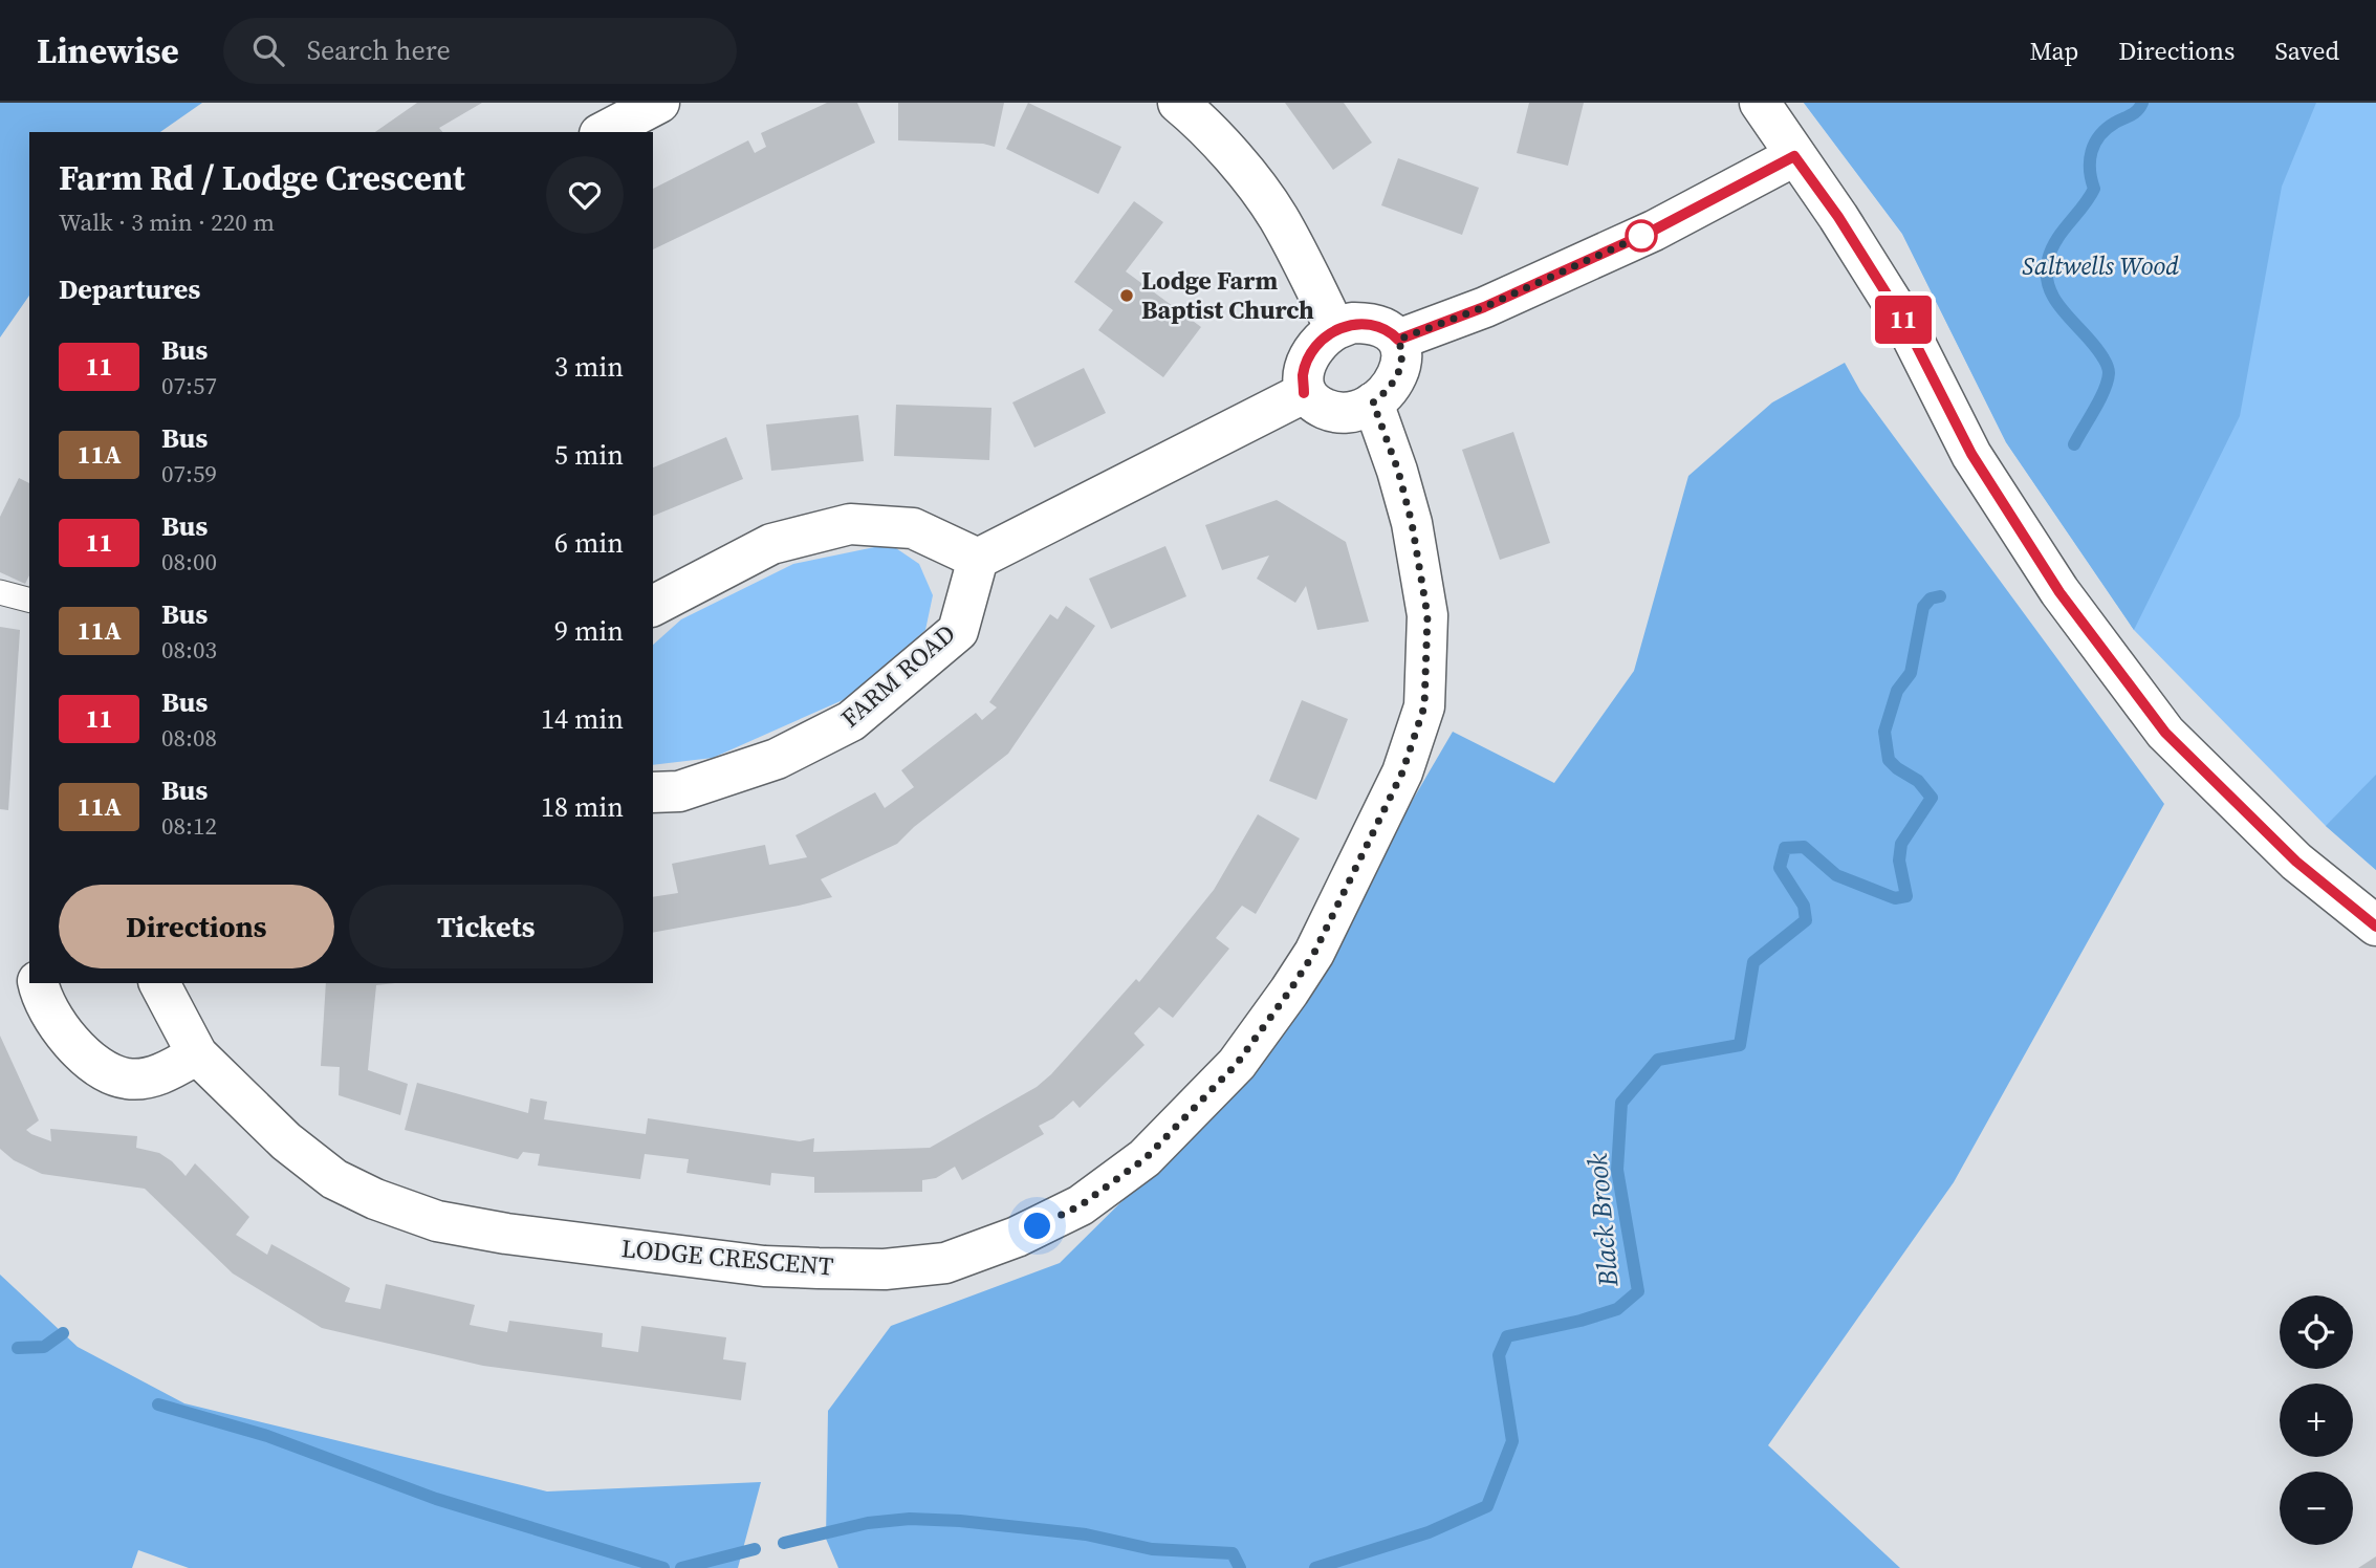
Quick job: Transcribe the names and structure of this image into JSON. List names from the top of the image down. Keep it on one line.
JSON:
{"streets":{"street":["FARM ROAD","LODGE CRESCENT"]},"water":["Black Brook"],"parks":["Saltwells Wood"],"places":["Lodge Farm Baptist Church"],"lines":["bus line 11"],"page":{"header":"Linewise","search":"Search here","nav":["Map","Directions","Saved"],"on_map":"11","heading":[["Farm Rd / Lodge Crescent","Walk · 3 min · 220 m"],"Departures"],"list":[{"mark":"11","name":"Bus","note":"07:57","value":"3 min"},{"mark":"11A","name":"Bus","note":"07:59","value":"5 min"},{"mark":"11","name":"Bus","note":"08:00","value":"6 min"},{"mark":"11A","name":"Bus","note":"08:03","value":"9 min"},{"mark":"11","name":"Bus","note":"08:08","value":"14 min"},{"mark":"11A","name":"Bus","note":"08:12","value":"18 min"}],"buttons":["Directions","Tickets"],"map_buttons":["+","−"]}}
